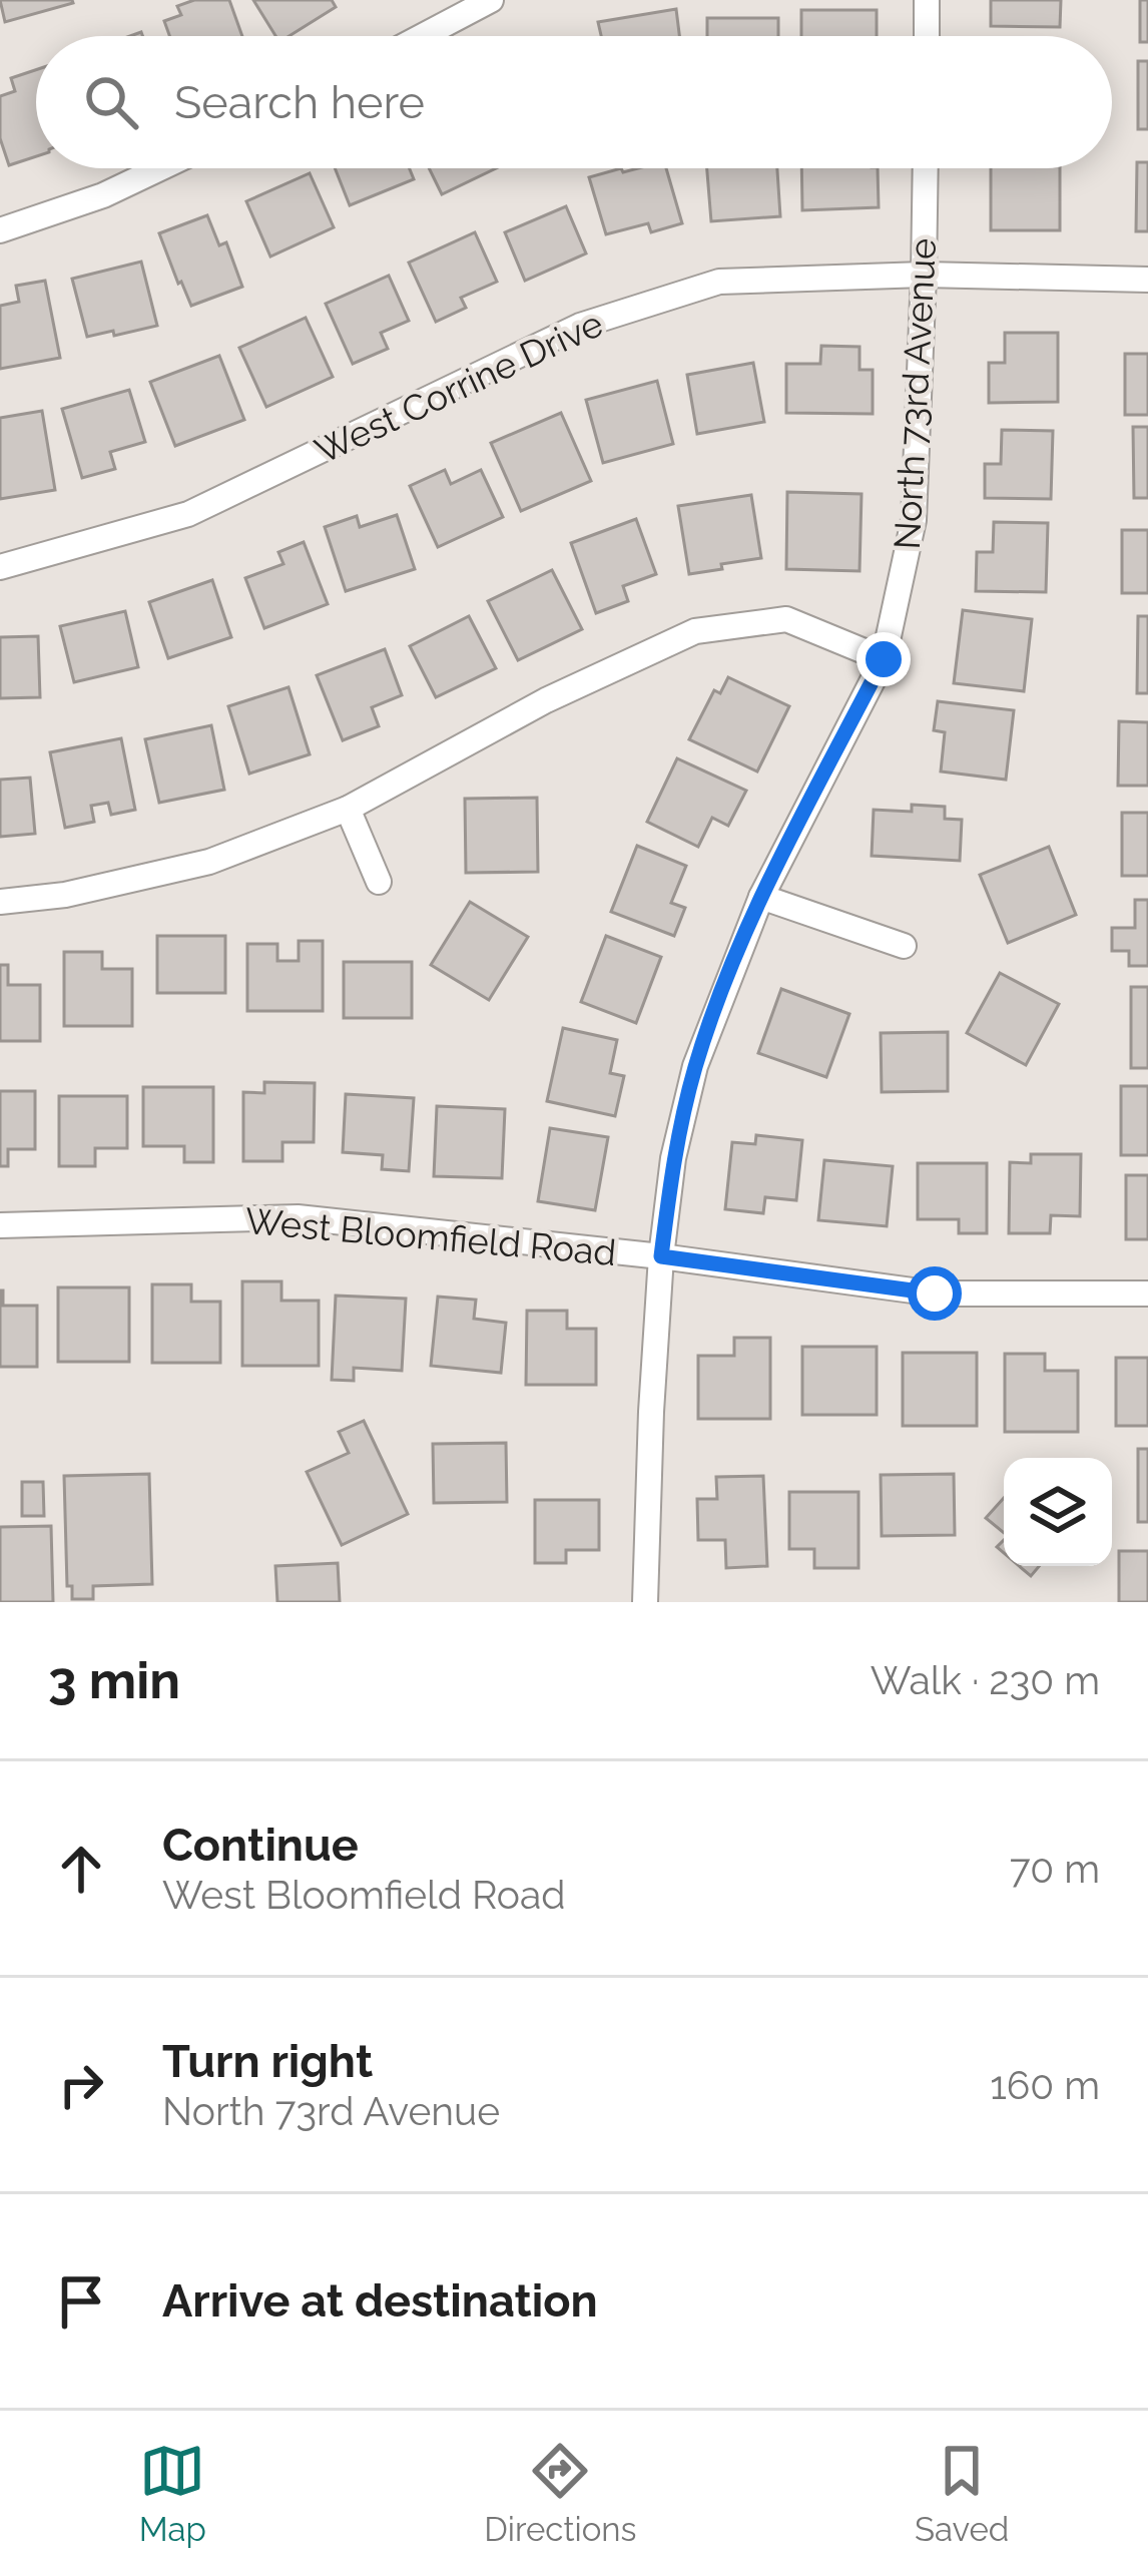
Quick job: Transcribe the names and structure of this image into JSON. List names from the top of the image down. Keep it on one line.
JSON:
{"streets":{"street":["West Corrine Drive","North 73rd Avenue","West Bloomfield Road"]},"crossings":[["West Corrine Drive","North 73rd Avenue"],["North 73rd Avenue","West Bloomfield Road"]],"page":{"search":"Search here","heading":["3 min","Walk · 230 m"],"list":[["Continue","West Bloomfield Road","70 m"],["Turn right","North 73rd Avenue","160 m"],"Arrive at destination"],"nav":["Map","Directions","Saved"]}}
